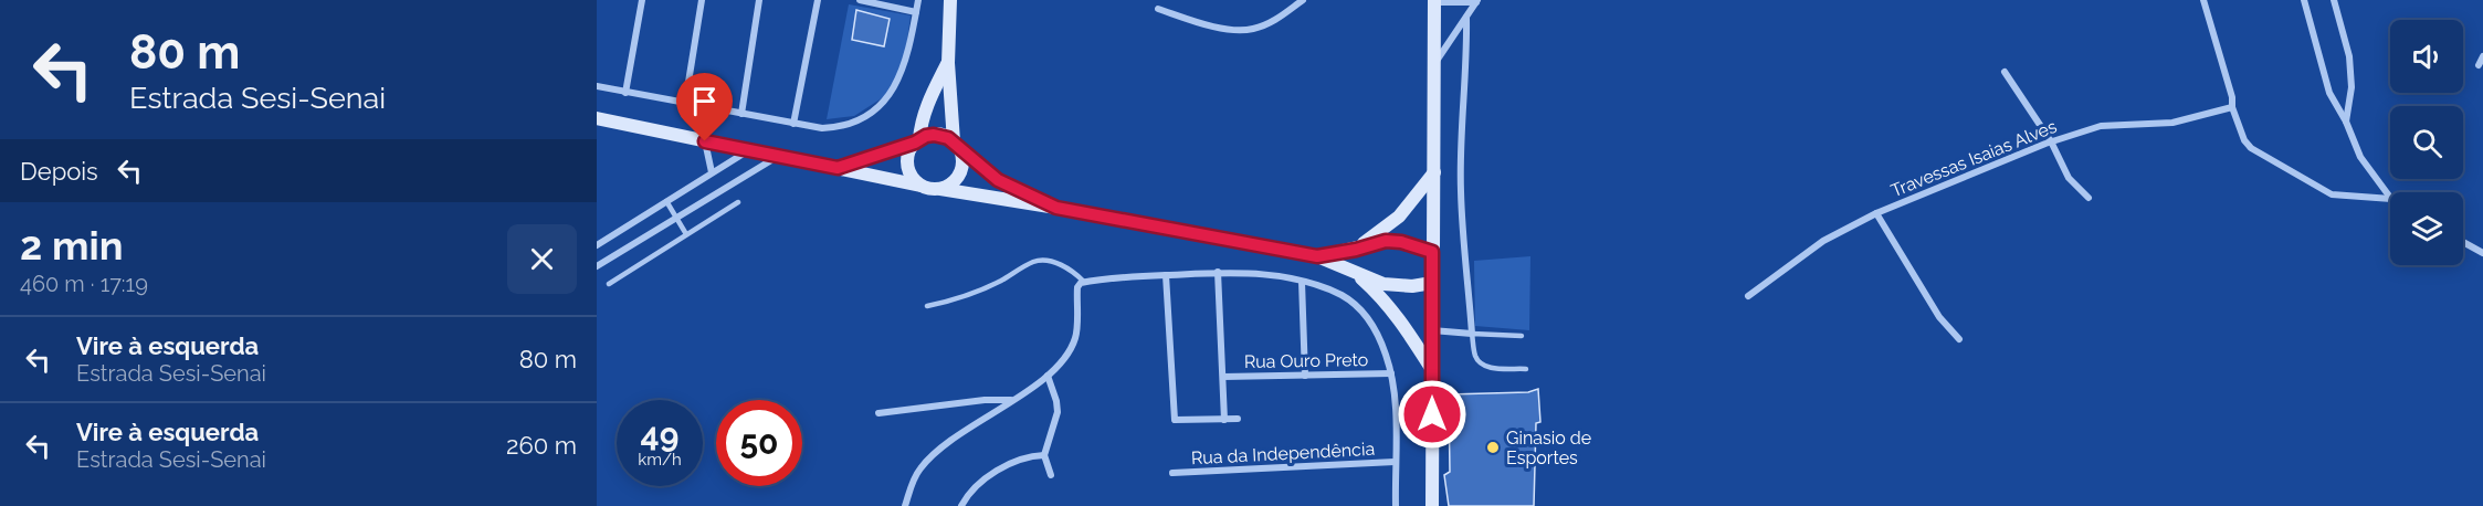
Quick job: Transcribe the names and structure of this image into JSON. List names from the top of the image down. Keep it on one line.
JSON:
{"streets":{"street":["Travessas Isaias Alves","Rua Ouro Preto","Rua da Independência"]},"places":["Ginasio de Esportes"],"page":{"turn":["80 m","Estrada Sesi-Senai"],"then":"Depois","heading":["2 min","460 m · 17:19"],"list":[{"name":"Vire à esquerda","note":"Estrada Sesi-Senai","value":"80 m"},{"name":"Vire à esquerda","note":"Estrada Sesi-Senai","value":"260 m"}],"speed":"49 km/h","limit":"50"}}
